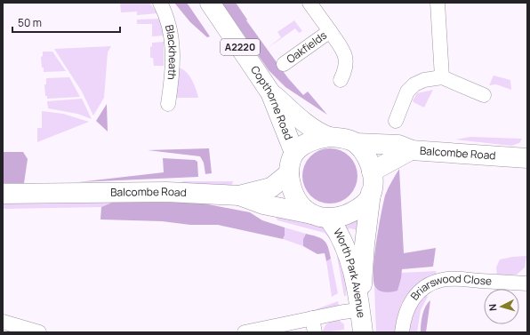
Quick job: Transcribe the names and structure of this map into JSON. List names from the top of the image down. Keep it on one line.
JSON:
{"streets":{"main road":["A2220","Copthorne Road","Balcombe Road","Worth Park Avenue"],"street":["Oakfields","Blackheath","Briarswood Close"]},"crossings":[["Copthorne Road","Balcombe Road"],["Copthorne Road","Worth Park Avenue"],["Balcombe Road","Worth Park Avenue"]],"scale_bar":"50 m","north":"left"}
